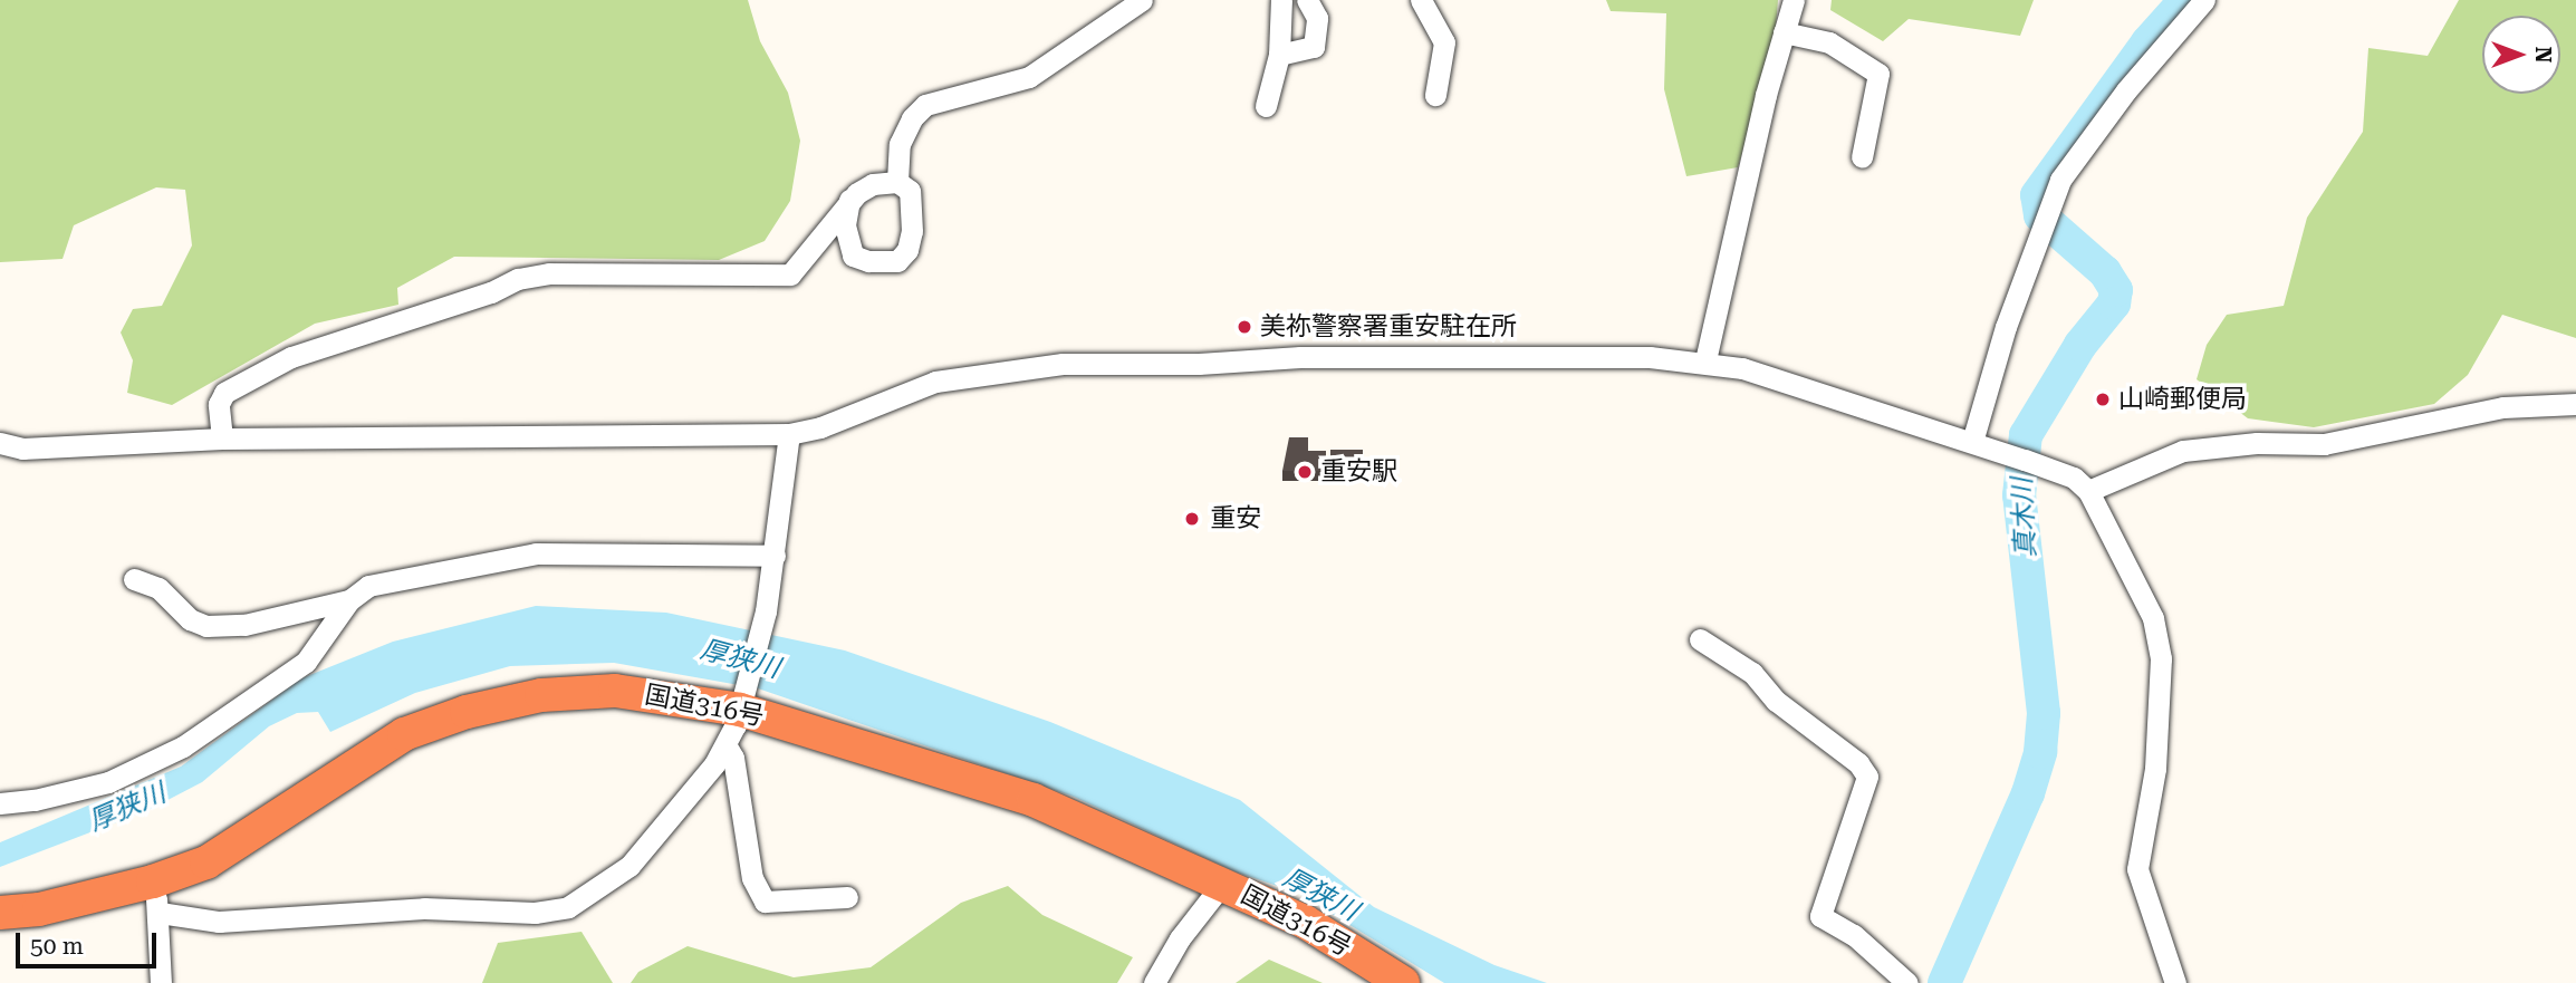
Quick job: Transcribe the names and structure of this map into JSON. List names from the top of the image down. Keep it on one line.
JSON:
{"streets":{"highway":["国道316号"]},"water":["真木川","厚狭川"],"places":["美祢警察署重安駐在所","山崎郵便局","重安駅","重安"],"scale_bar":"50 m","north":"right"}
